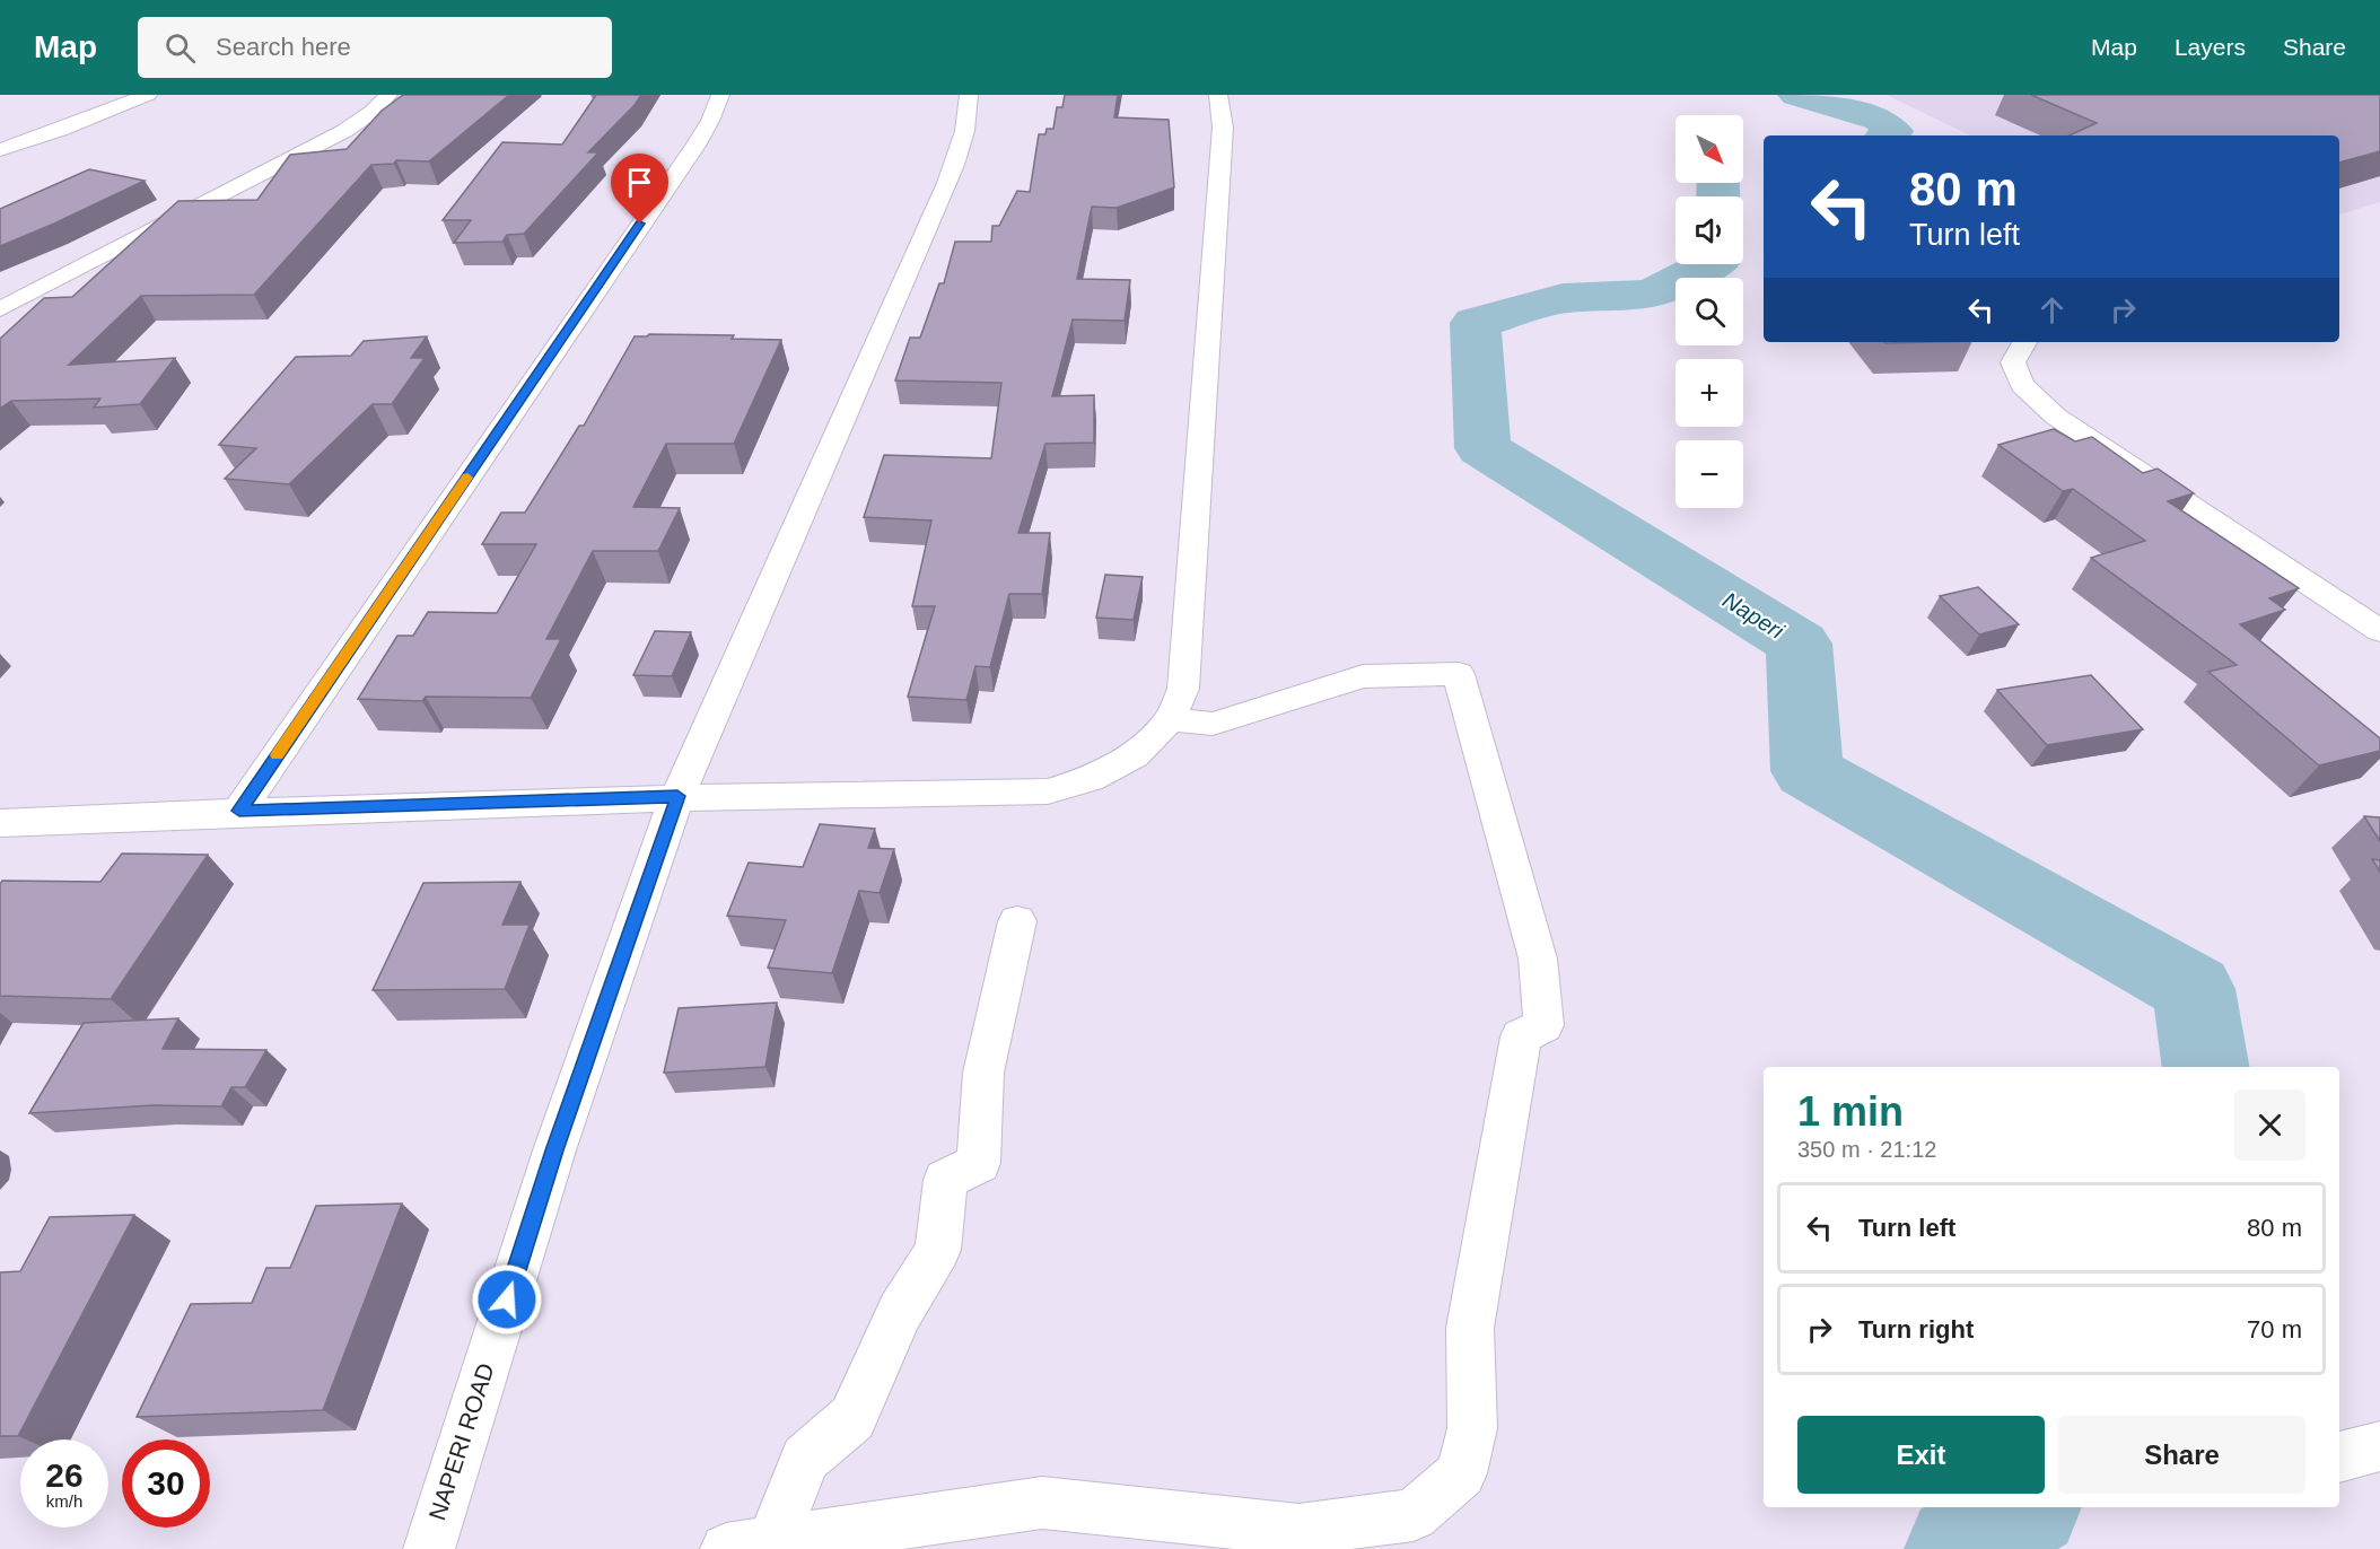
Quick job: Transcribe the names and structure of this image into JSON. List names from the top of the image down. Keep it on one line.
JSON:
{"streets":{"street":["NAPERI ROAD"]},"water":["Naperi"],"north":"bottom right","page":{"header":"Map","search":"Search here","nav":["Map","Layers","Share"],"map_buttons":["+","−"],"turn":["80 m","Turn left"],"heading":["1 min","350 m · 21:12"],"list":[{"name":"Turn left","value":"80 m"},{"name":"Turn right","value":"70 m"}],"buttons":["Exit","Share"],"speed":"26 km/h","limit":"30"}}
